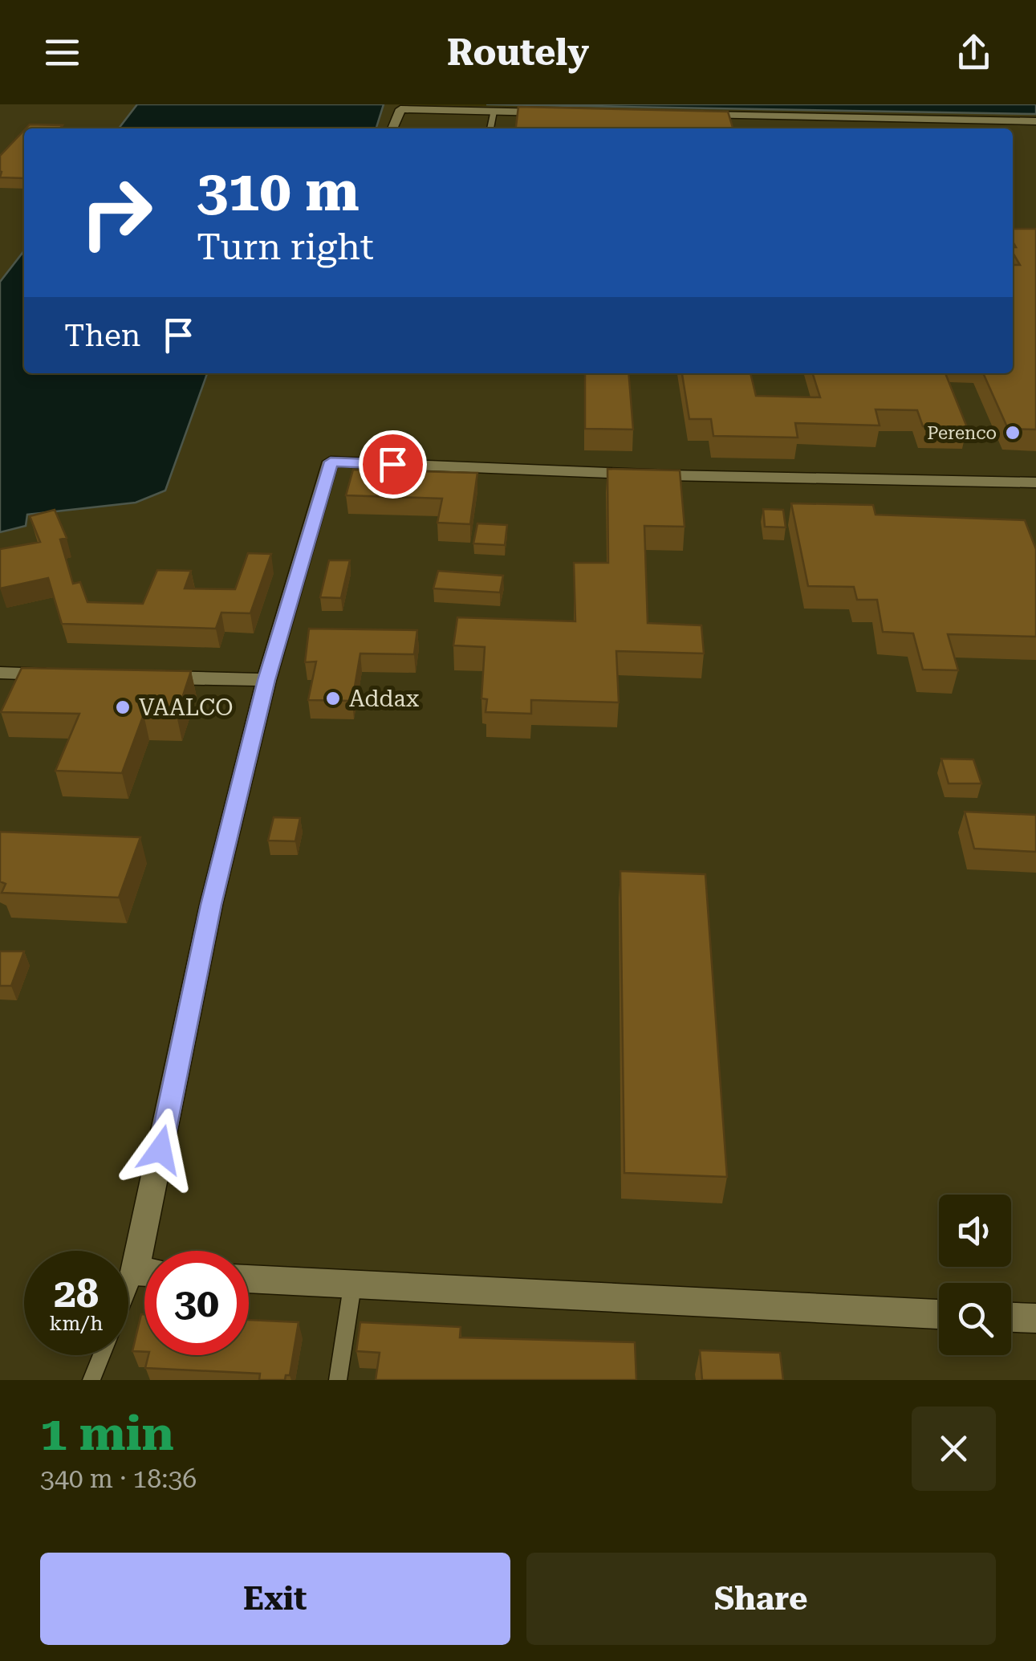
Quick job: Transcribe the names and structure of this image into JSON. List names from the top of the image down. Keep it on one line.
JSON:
{"places":["Perenco","Addax","VAALCO"],"page":{"header":"Routely","turn":["310 m","Turn right"],"then":"Then","speed":"28 km/h","limit":"30","heading":["1 min","340 m · 18:36"],"buttons":["Exit","Share"]}}
